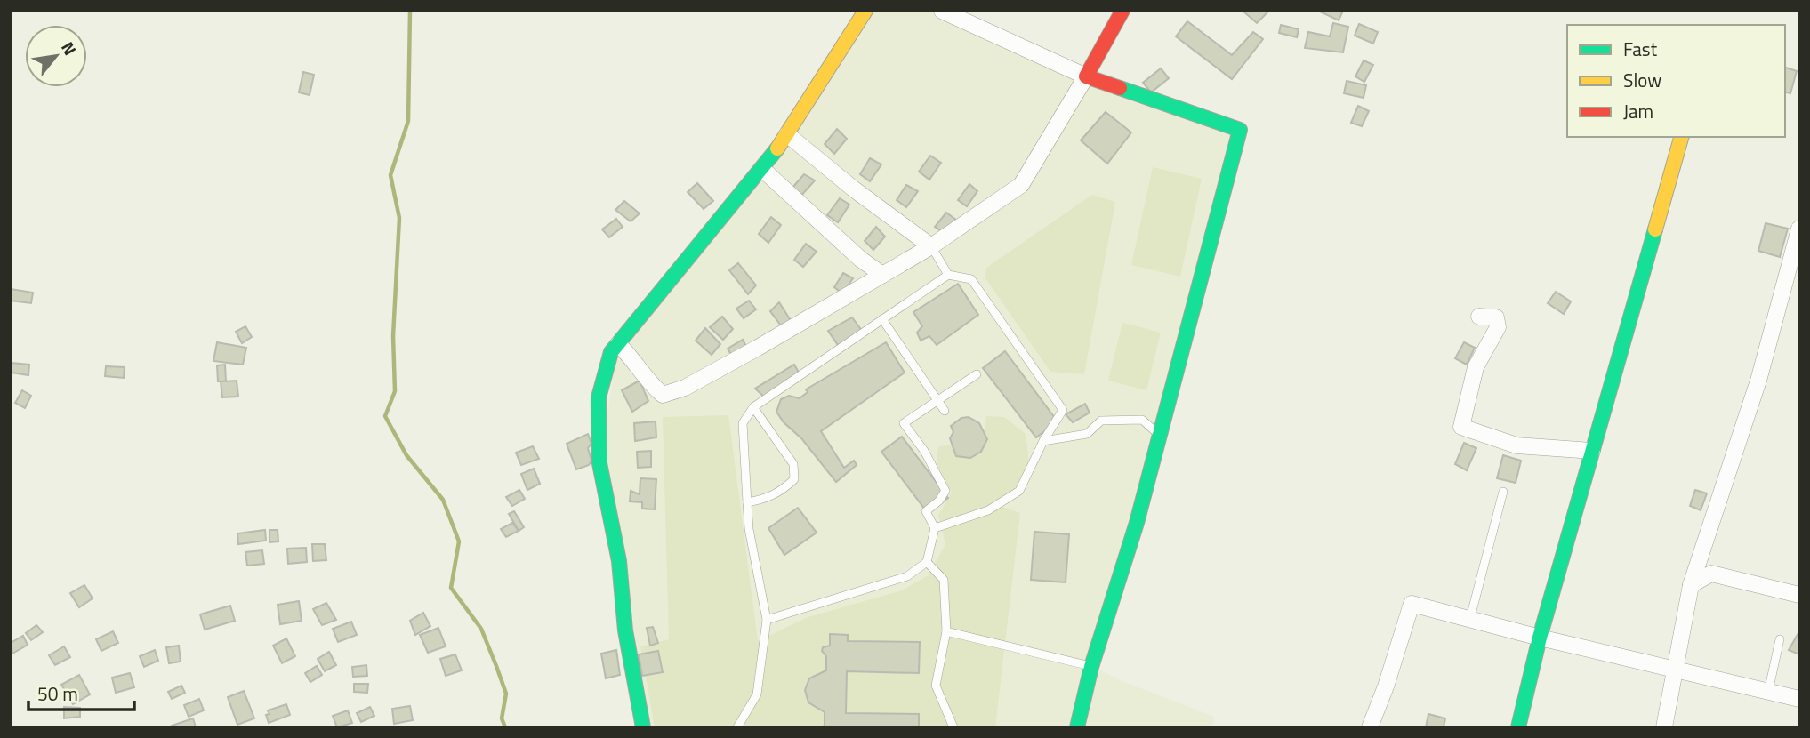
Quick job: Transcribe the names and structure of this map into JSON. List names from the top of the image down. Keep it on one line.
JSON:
{"legend":["Fast","Slow","Jam"],"scale_bar":"50 m","north":"top right"}
